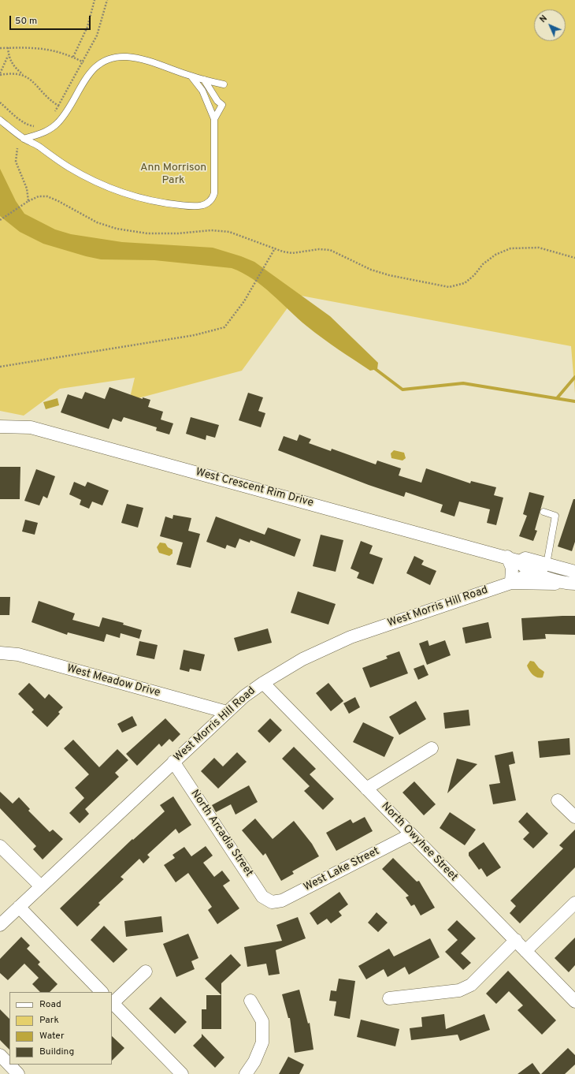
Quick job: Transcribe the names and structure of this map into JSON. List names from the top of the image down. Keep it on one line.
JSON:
{"streets":{"street":["West Crescent Rim Drive","West Morris Hill Road","West Meadow Drive","North Arcadia Street","North Owyhee Street","West Lake Street"]},"crossings":[["West Crescent Rim Drive","West Morris Hill Road"],["West Morris Hill Road","West Meadow Drive"],["West Morris Hill Road","North Arcadia Street"],["West Morris Hill Road","North Owyhee Street"],["North Arcadia Street","West Lake Street"],["North Owyhee Street","West Lake Street"]],"parks":["Ann Morrison Park"],"legend":["Road","Park","Water","Building"],"scale_bar":"50 m","north":"top left"}
